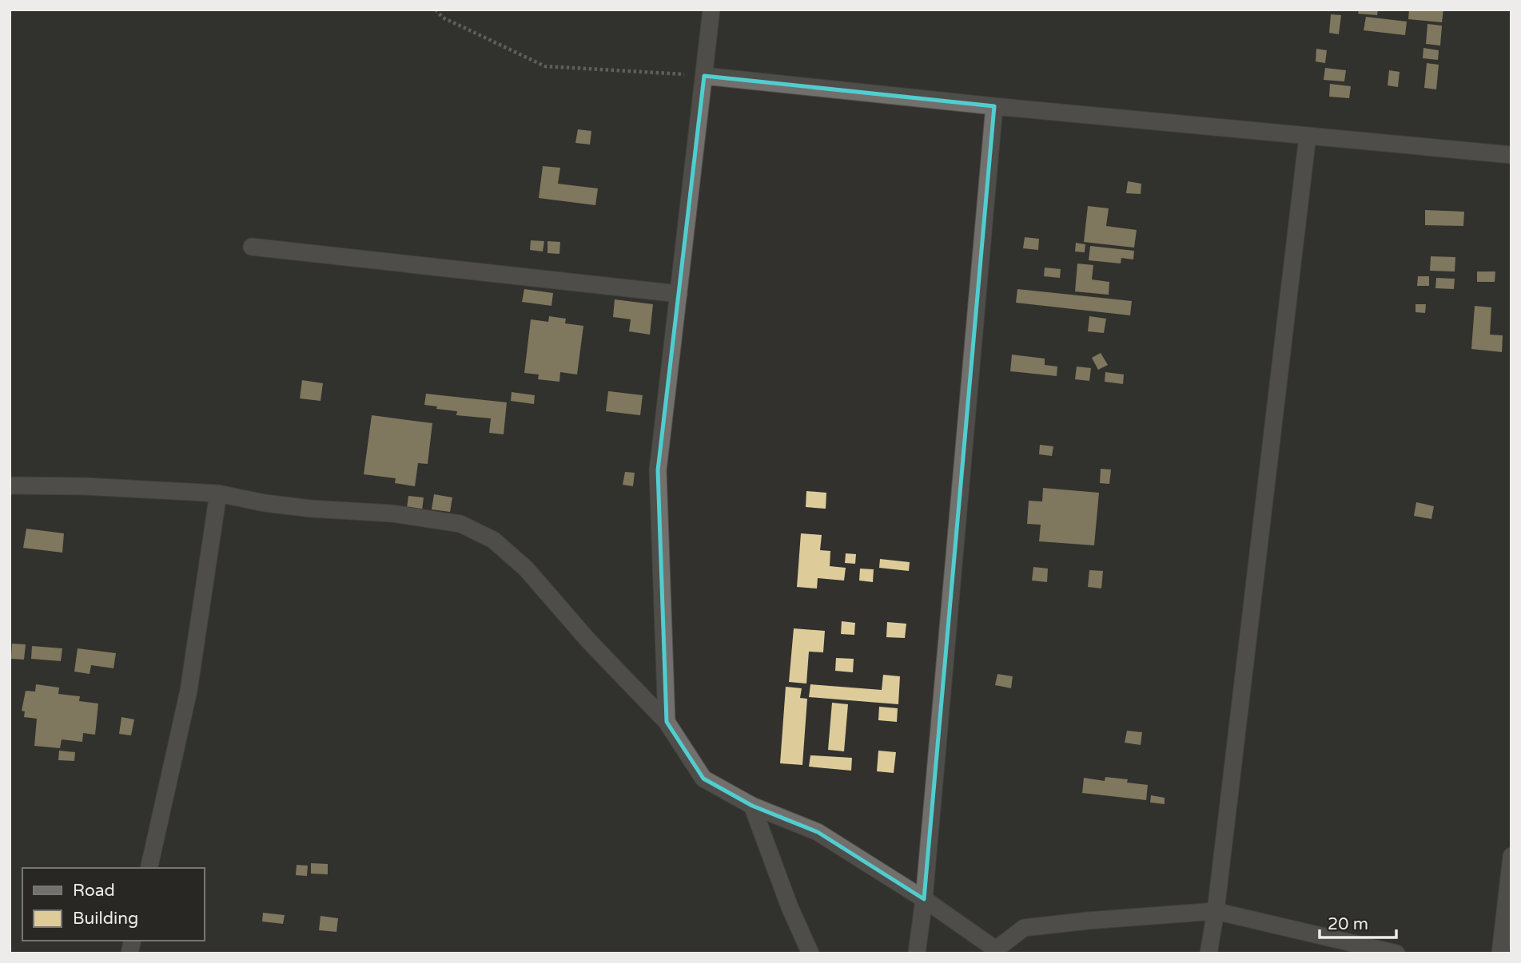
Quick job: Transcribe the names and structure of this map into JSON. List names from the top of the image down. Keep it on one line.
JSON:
{"legend":["Road","Building"],"scale_bar":"20 m"}
